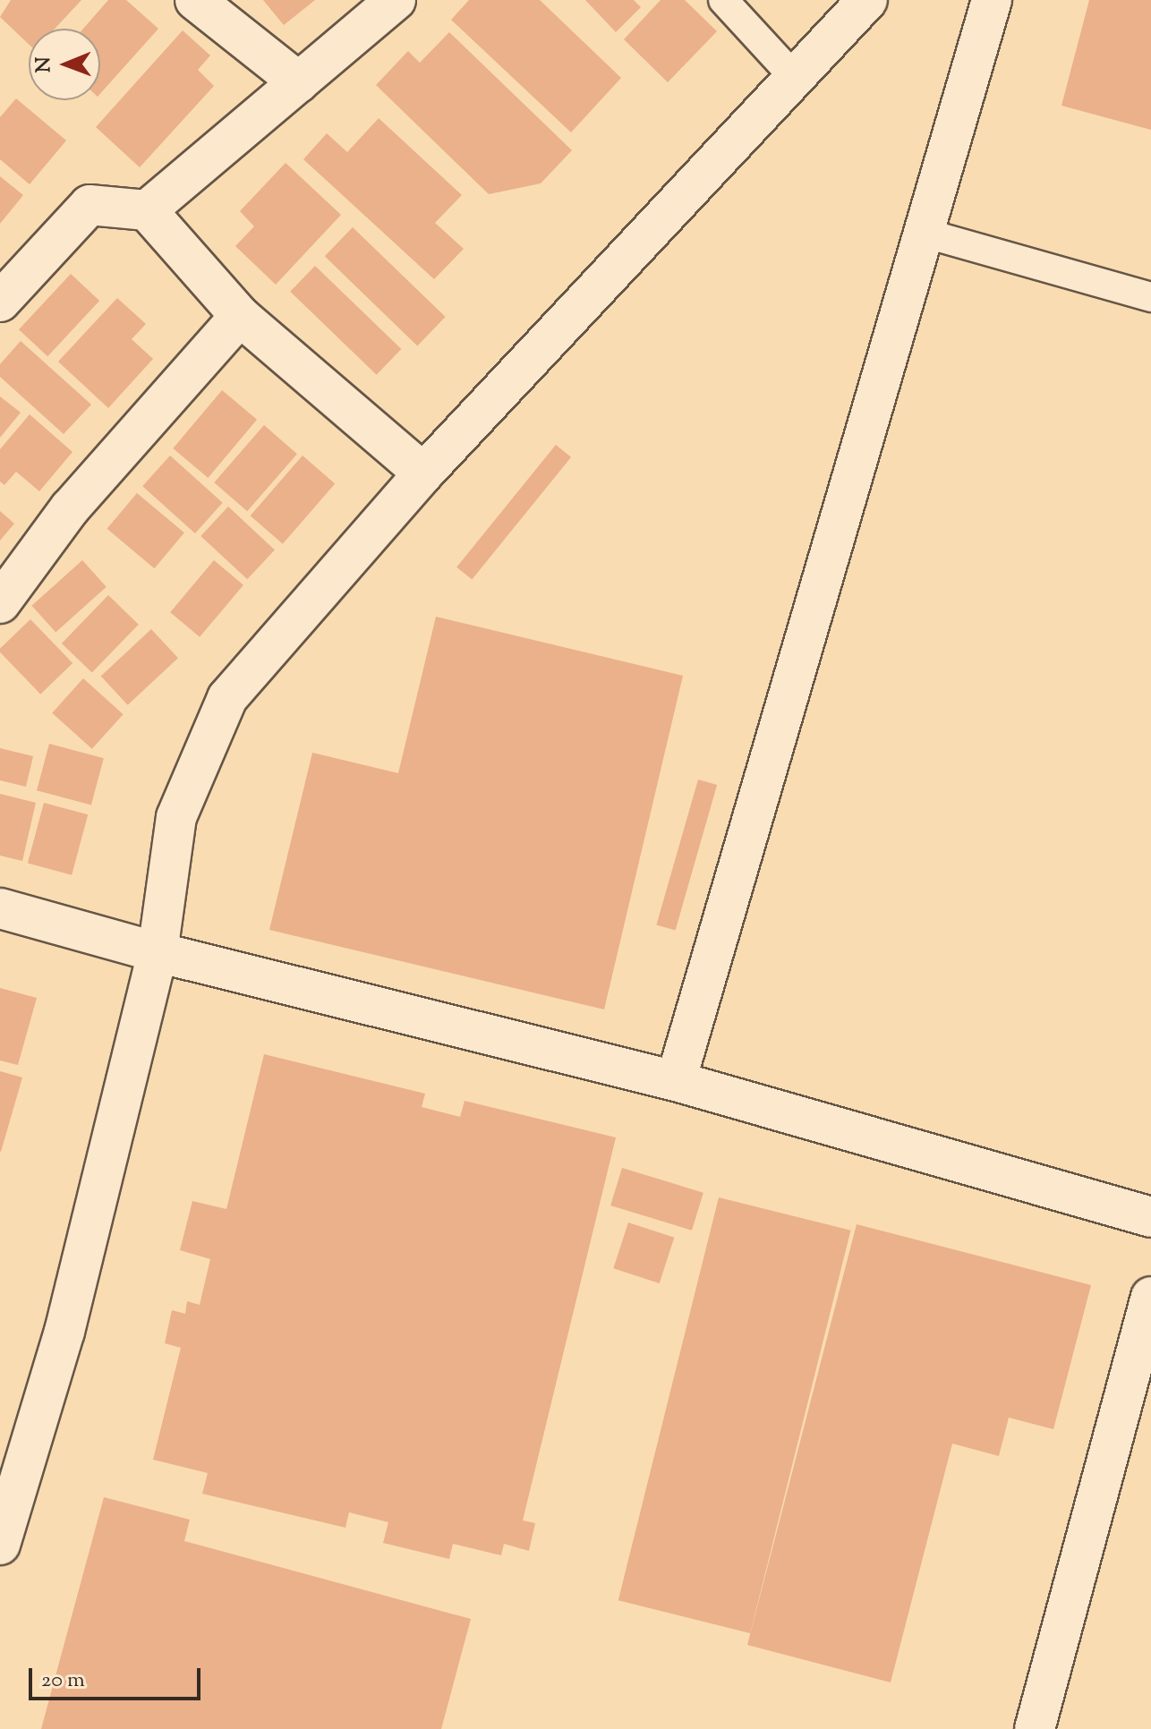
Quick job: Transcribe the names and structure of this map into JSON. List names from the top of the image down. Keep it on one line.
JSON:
{"scale_bar":"20 m","north":"left"}
